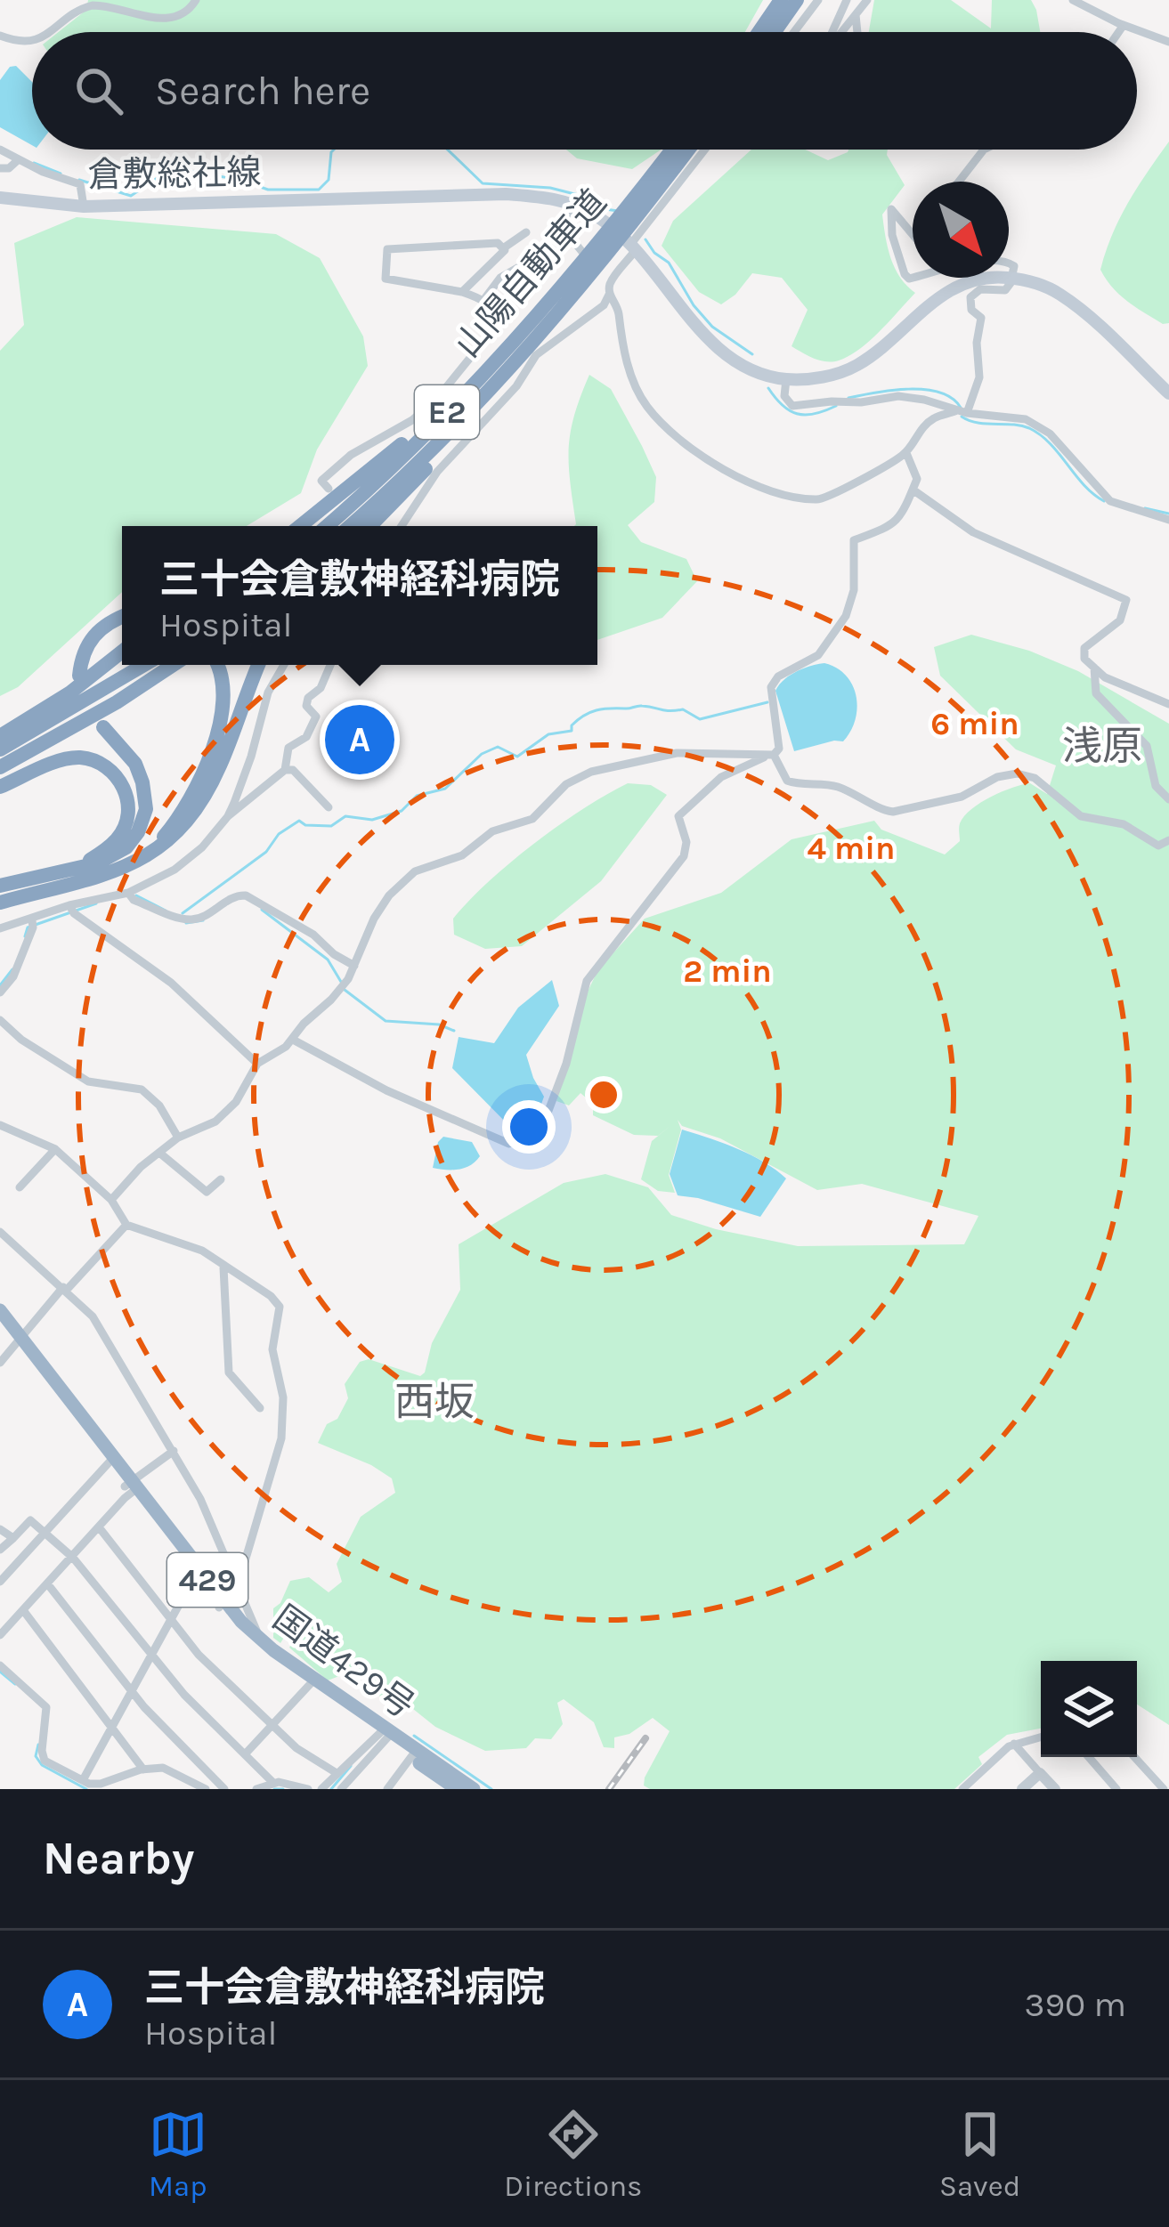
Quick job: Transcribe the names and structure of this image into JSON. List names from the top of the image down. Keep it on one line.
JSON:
{"streets":{"highway":["山陽自動車道","E2","429","国道429号"],"main road":["倉敷総社線"]},"districts":["浅原","西坂"],"north":"bottom right","page":{"search":"Search here","popup":["三十会倉敷神経科病院","Hospital"],"pins":"A","heading":"Nearby","list":[{"mark":"A","name":"三十会倉敷神経科病院","note":"Hospital","value":"390 m"}],"nav":["Map","Directions","Saved"]},"rings":["6 min","4 min","2 min"]}
